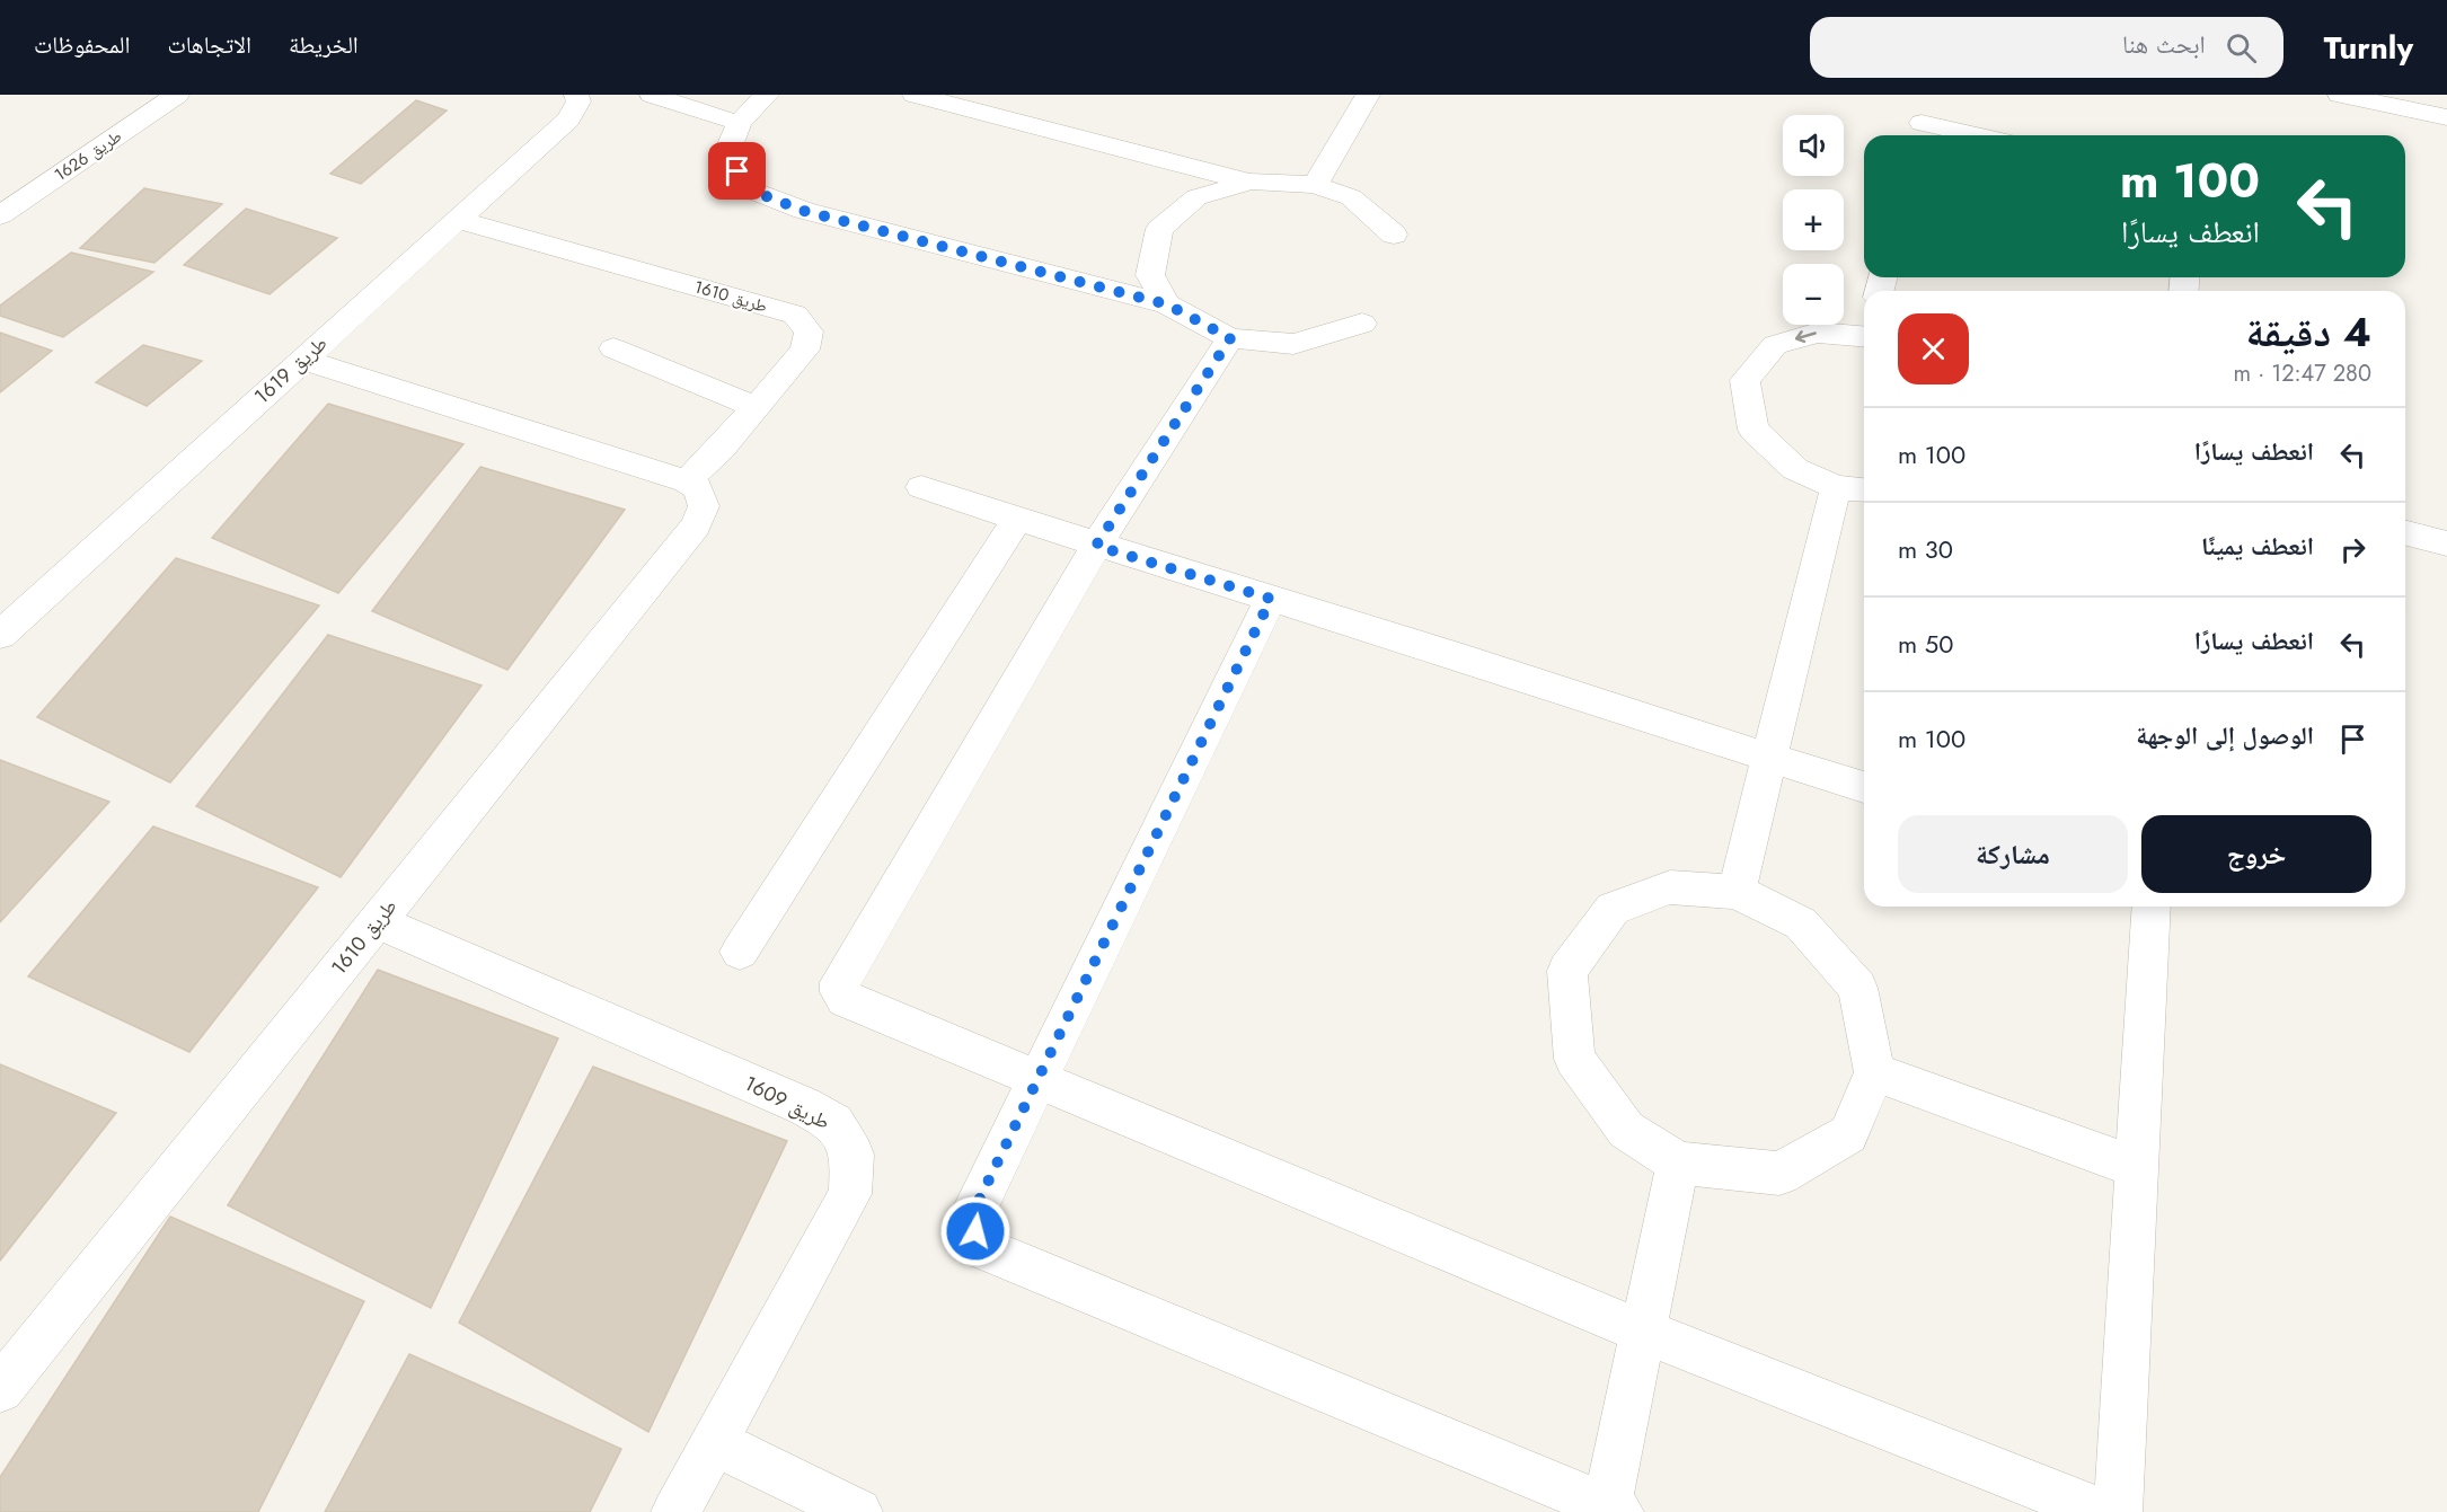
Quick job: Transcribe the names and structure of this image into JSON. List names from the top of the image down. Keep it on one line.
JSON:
{"streets":{"street":["طريق 1626","طريق 1610","طريق 1619","طريق 1609"]},"crossings":[["طريق 1610","طريق 1619"],["طريق 1610","طريق 1609"]],"page":{"header":"Turnly","search":"ابحث هنا","nav":["الخريطة","الاتجاهات","المحفوظات"],"map_buttons":["+","−"],"turn":["100 m","انعطف يسارًا"],"heading":["4 دقيقة","280 m · 12:47"],"list":[{"name":"انعطف يسارًا","value":"100 m"},{"name":"انعطف يمينًا","value":"30 m"},{"name":"انعطف يسارًا","value":"50 m"},{"name":"الوصول إلى الوجهة","value":"100 m"}],"buttons":["خروج","مشاركة"]}}
